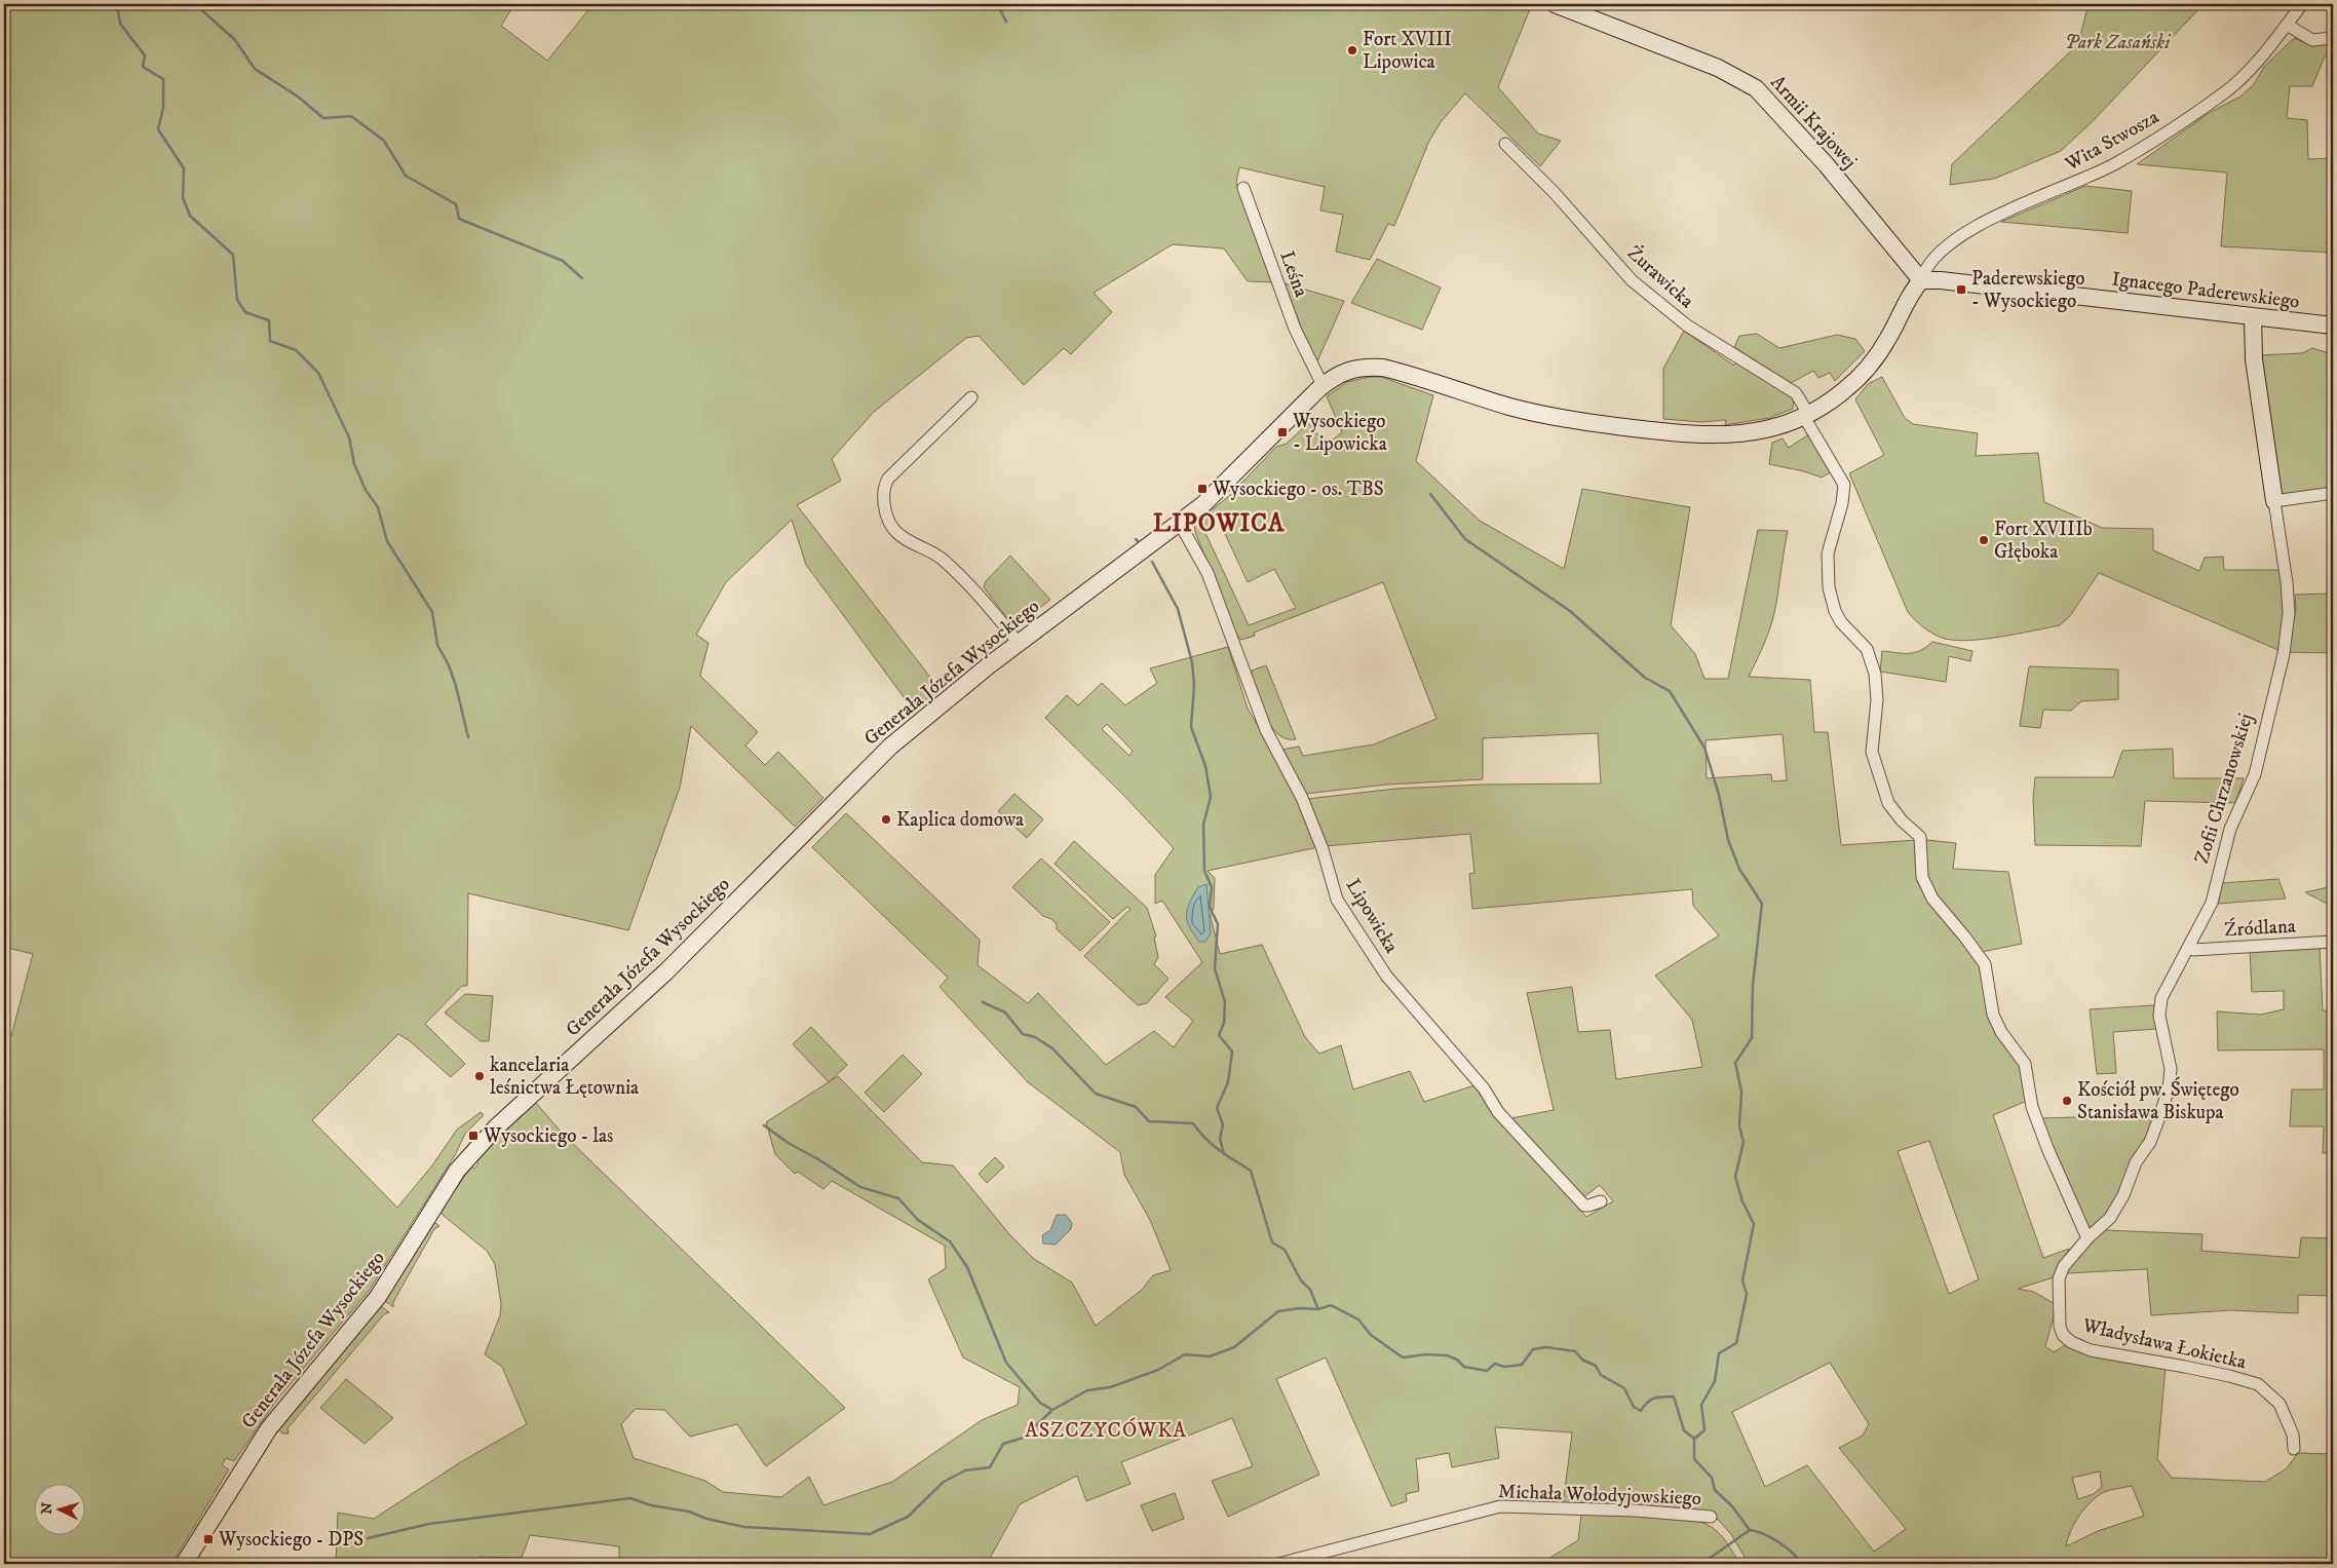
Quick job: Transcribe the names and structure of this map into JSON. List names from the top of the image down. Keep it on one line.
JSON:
{"streets":{"street":["Armii Krajowej","Wita Stwosza","Leśna","Żurawicka","Ignacego Paderewskiego","Generała Józefa Wysockiego","Zofii Chrzanowskiej","Lipowicka","Źródlana","Władysława Łokietka","Michała Wołodyjowskiego"]},"crossings":[["Armii Krajowej","Wita Stwosza"],["Armii Krajowej","Ignacego Paderewskiego"],["Armii Krajowej","Generała Józefa Wysockiego"],["Wita Stwosza","Ignacego Paderewskiego"],["Wita Stwosza","Generała Józefa Wysockiego"],["Leśna","Generała Józefa Wysockiego"],["Żurawicka","Generała Józefa Wysockiego"],["Żurawicka","Zofii Chrzanowskiej"],["Żurawicka","Władysława Łokietka"],["Ignacego Paderewskiego","Generała Józefa Wysockiego"],["Ignacego Paderewskiego","Zofii Chrzanowskiej"],["Generała Józefa Wysockiego","Lipowicka"],["Zofii Chrzanowskiej","Źródlana"],["Zofii Chrzanowskiej","Władysława Łokietka"]],"districts":["LIPOWICA","ASZCZYCÓWKA"],"parks":["Park Zasański"],"places":{"other":["Fort XVIII Lipowica","Fort XVIIIb Głęboka","Kaplica domowa","kancelaria leśnictwa Łętownia","Kościół pw. Świętego Stanisława Biskupa"],"transit":["Paderewskiego - Wysockiego","Wysockiego - Lipowicka","Wysockiego - os. TBS","Wysockiego - las","Wysockiego - DPS"]},"north":"left"}
